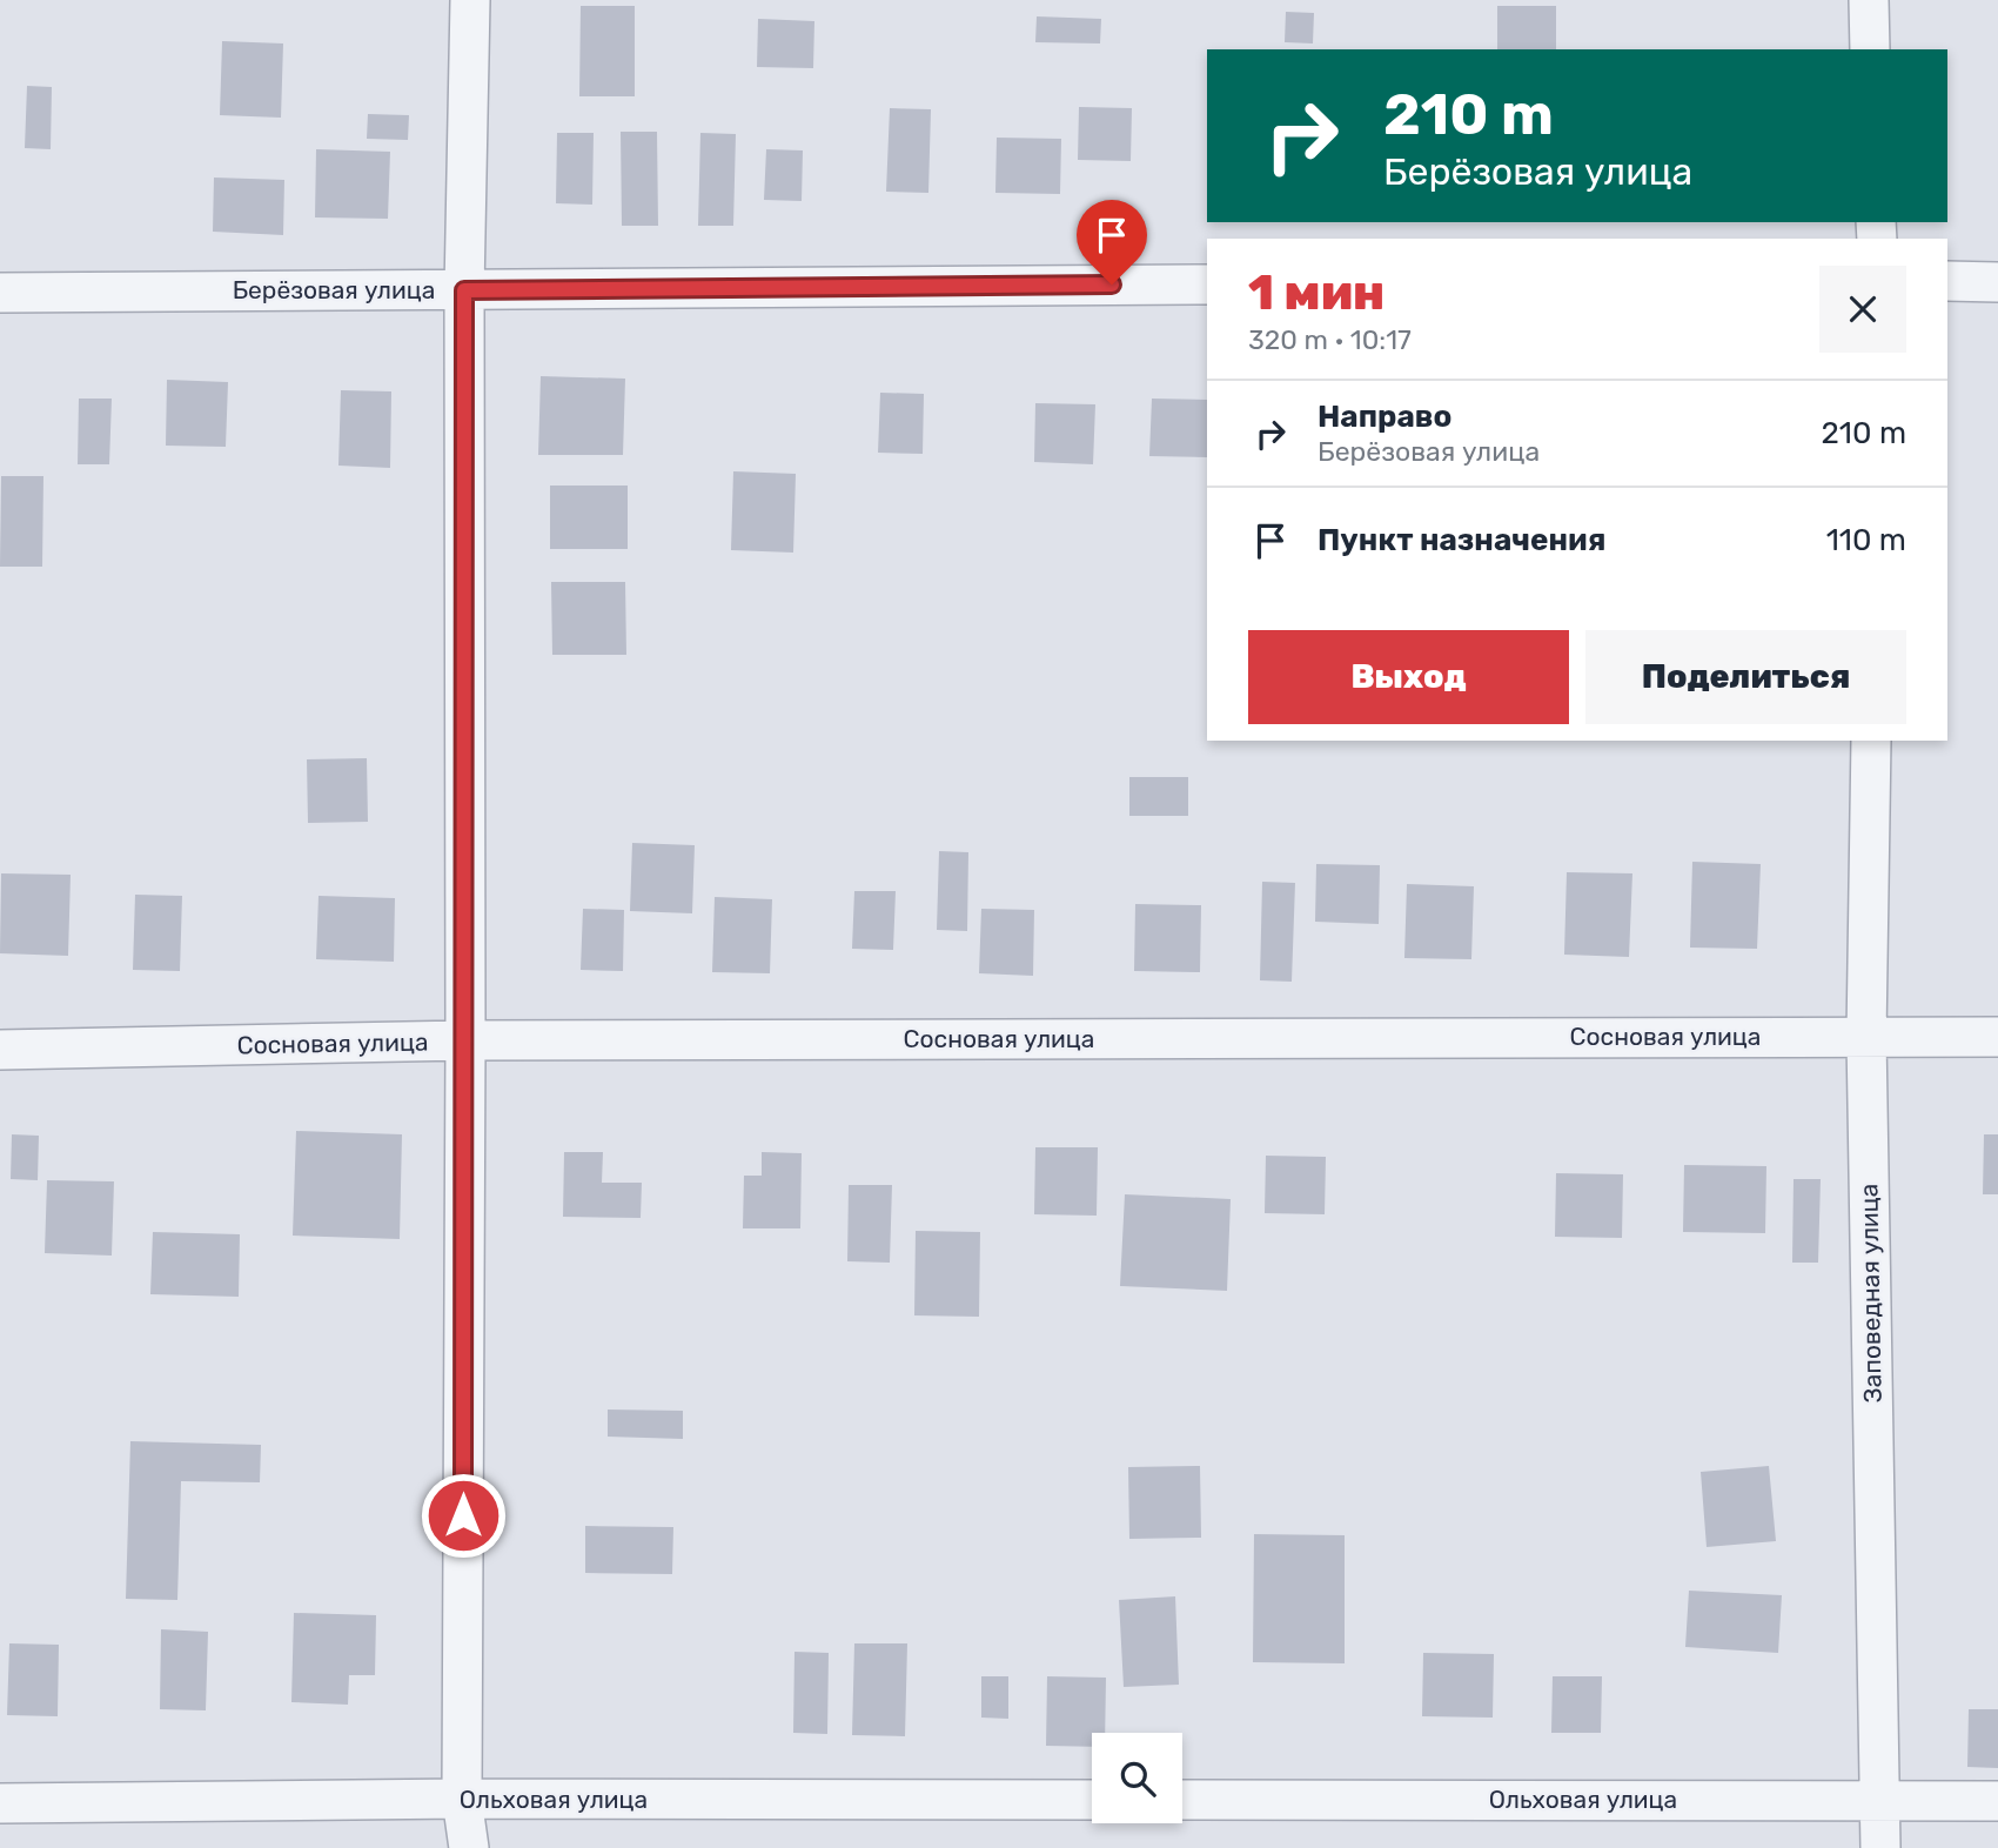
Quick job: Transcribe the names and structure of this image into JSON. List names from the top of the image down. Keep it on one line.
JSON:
{"streets":{"street":["Берёзовая улица","Сосновая улица","Заповедная улица","Ольховая улица"]},"crossings":[["Сосновая улица","Заповедная улица"],["Заповедная улица","Ольховая улица"]],"page":{"turn":["210 m","Берёзовая улица"],"heading":["1 мин","320 m · 10:17"],"list":[{"name":"Направо","note":"Берёзовая улица","value":"210 m"},{"name":"Пункт назначения","value":"110 m"}],"buttons":["Выход","Поделиться"]}}
